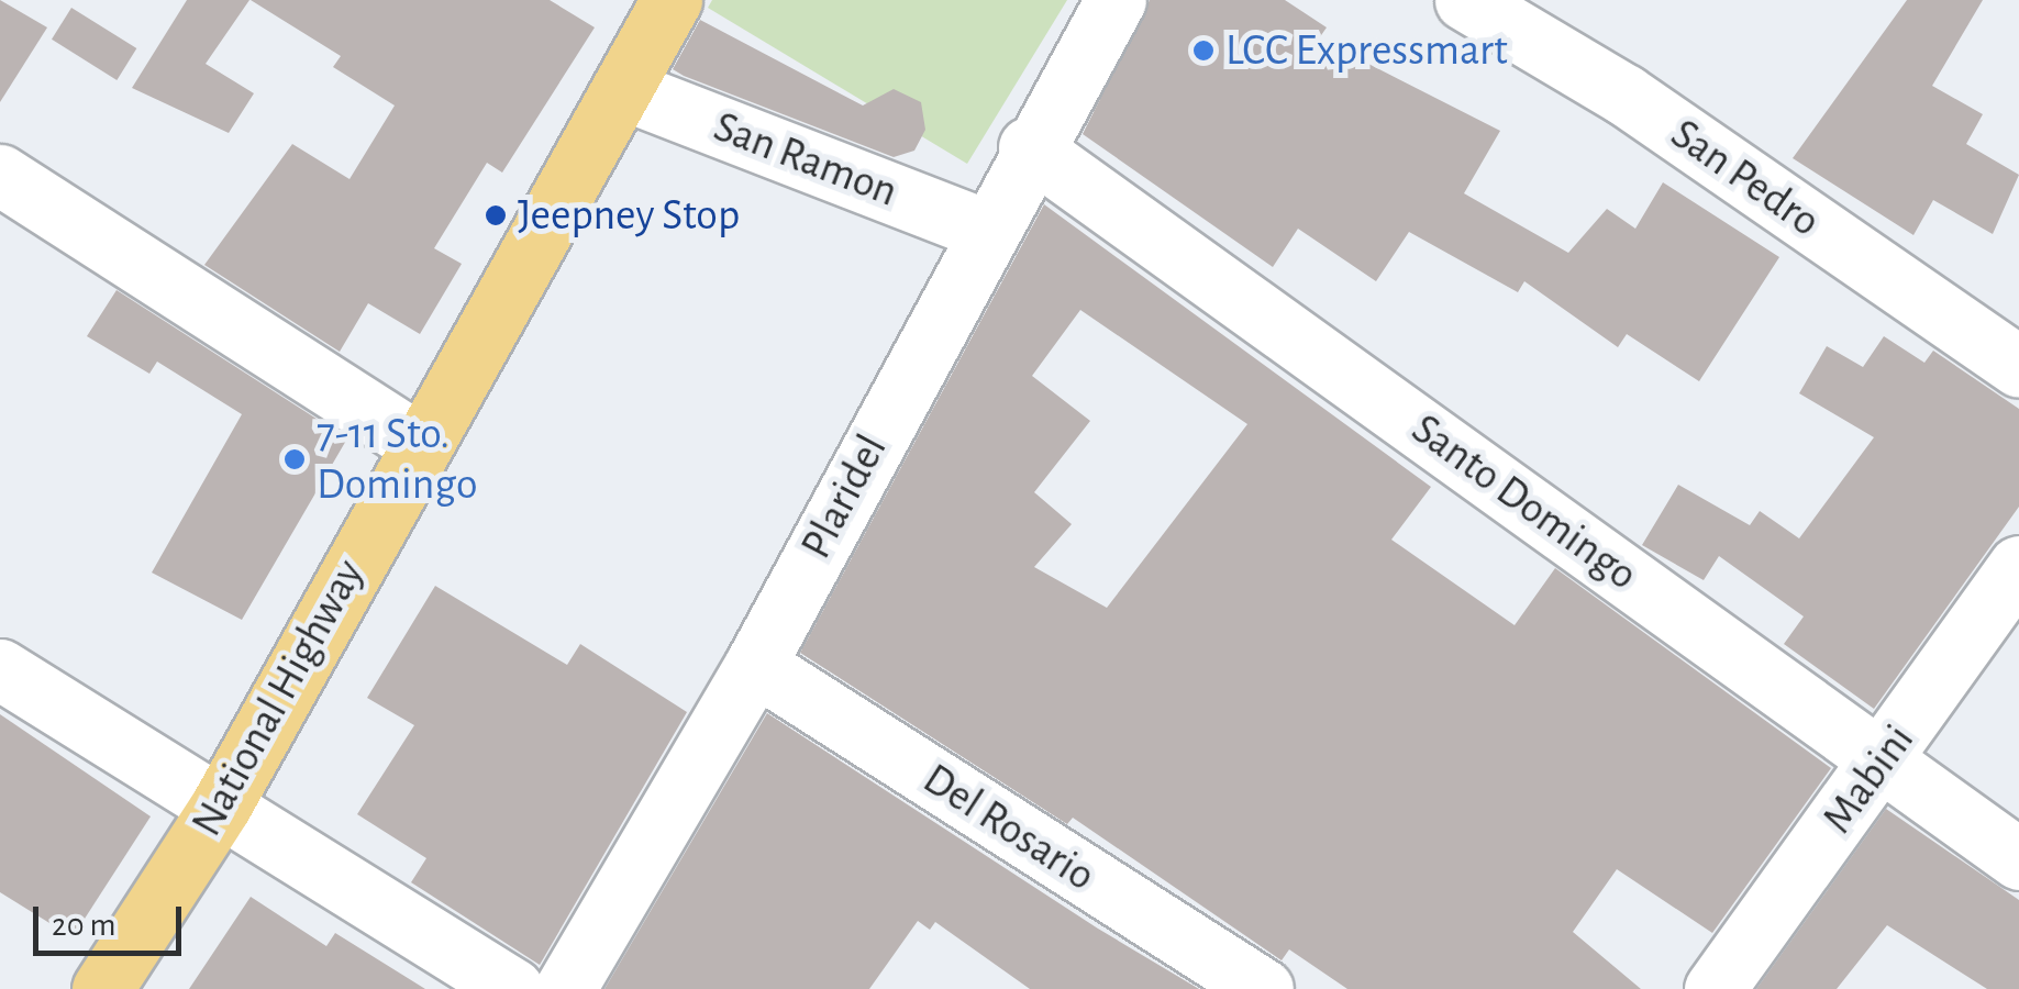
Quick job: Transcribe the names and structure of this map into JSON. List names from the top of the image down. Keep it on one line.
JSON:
{"streets":{"main road":["National Highway"],"street":["San Ramon","San Pedro","Plaridel","Santo Domingo","Mabini","Del Rosario"]},"crossings":[["San Ramon","Plaridel"],["San Ramon","National Highway"],["Plaridel","Santo Domingo"],["Plaridel","Del Rosario"],["Santo Domingo","Mabini"]],"places":["LCC Expressmart","Jeepney Stop","7-11 Sto. Domingo"],"scale_bar":"20 m"}
